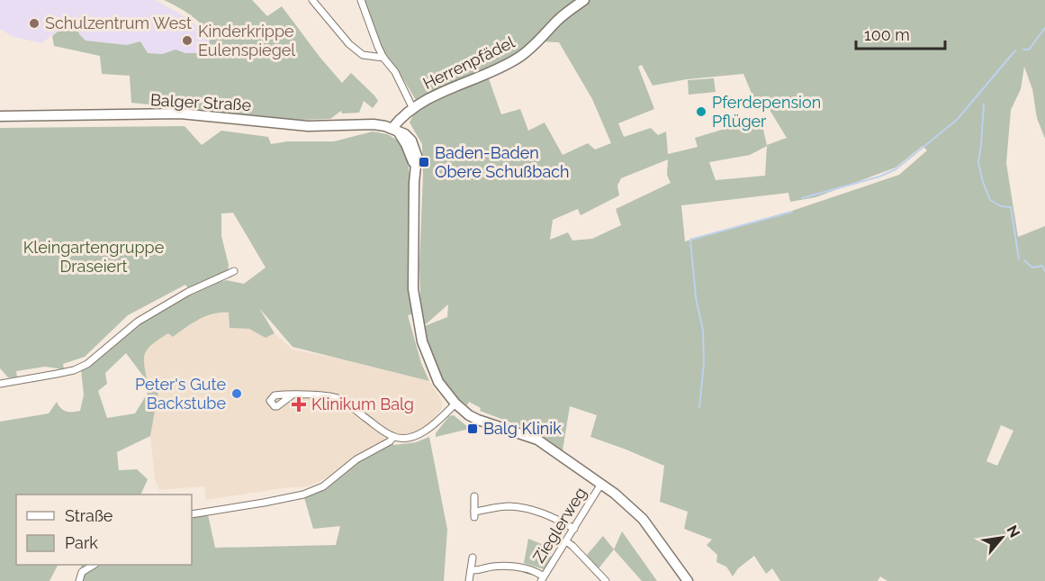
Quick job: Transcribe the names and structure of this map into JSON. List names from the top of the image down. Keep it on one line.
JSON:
{"streets":{"street":["Herrenpfädel","Balger Straße","Zieglerweg"]},"crossings":[["Herrenpfädel","Balger Straße"]],"parks":["Kleingartengruppe Draseiert"],"places":{"other":["Schulzentrum West","Kinderkrippe Eulenspiegel","Pferdepension Pflüger","Peter's Gute Backstube"],"transit":["Baden-Baden Obere Schußbach","Balg Klinik"],"health":["Klinikum Balg"]},"legend":["Straße","Park"],"scale_bar":"100 m","north":"top right"}
